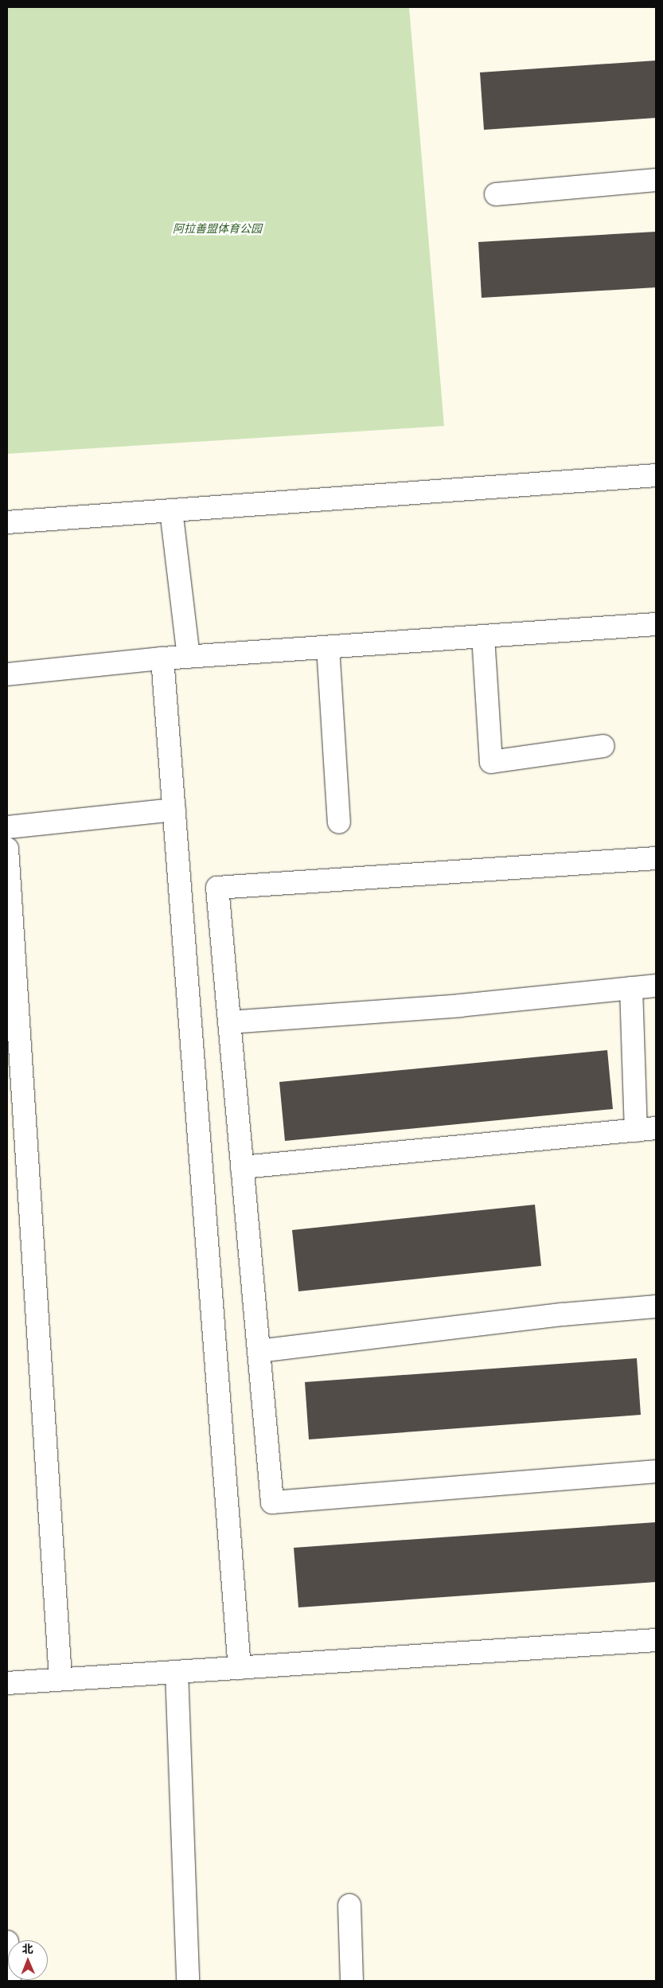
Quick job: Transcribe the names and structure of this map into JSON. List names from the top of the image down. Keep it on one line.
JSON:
{"parks":["阿拉善盟体育公园"],"north":"top"}
